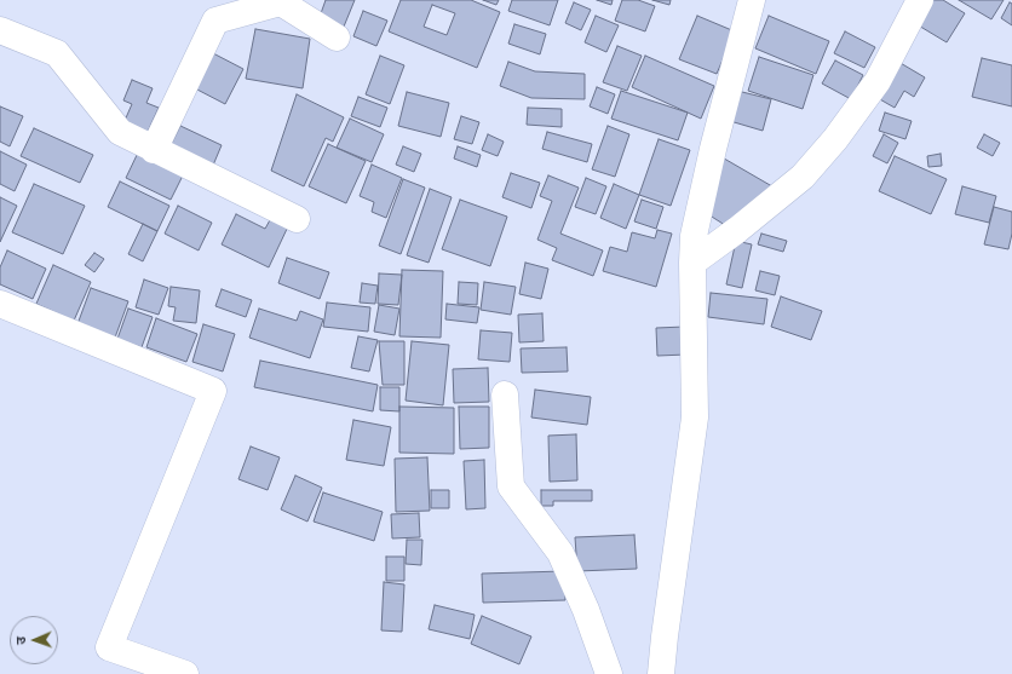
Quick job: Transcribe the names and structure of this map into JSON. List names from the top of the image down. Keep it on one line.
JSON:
{"north":"left"}
